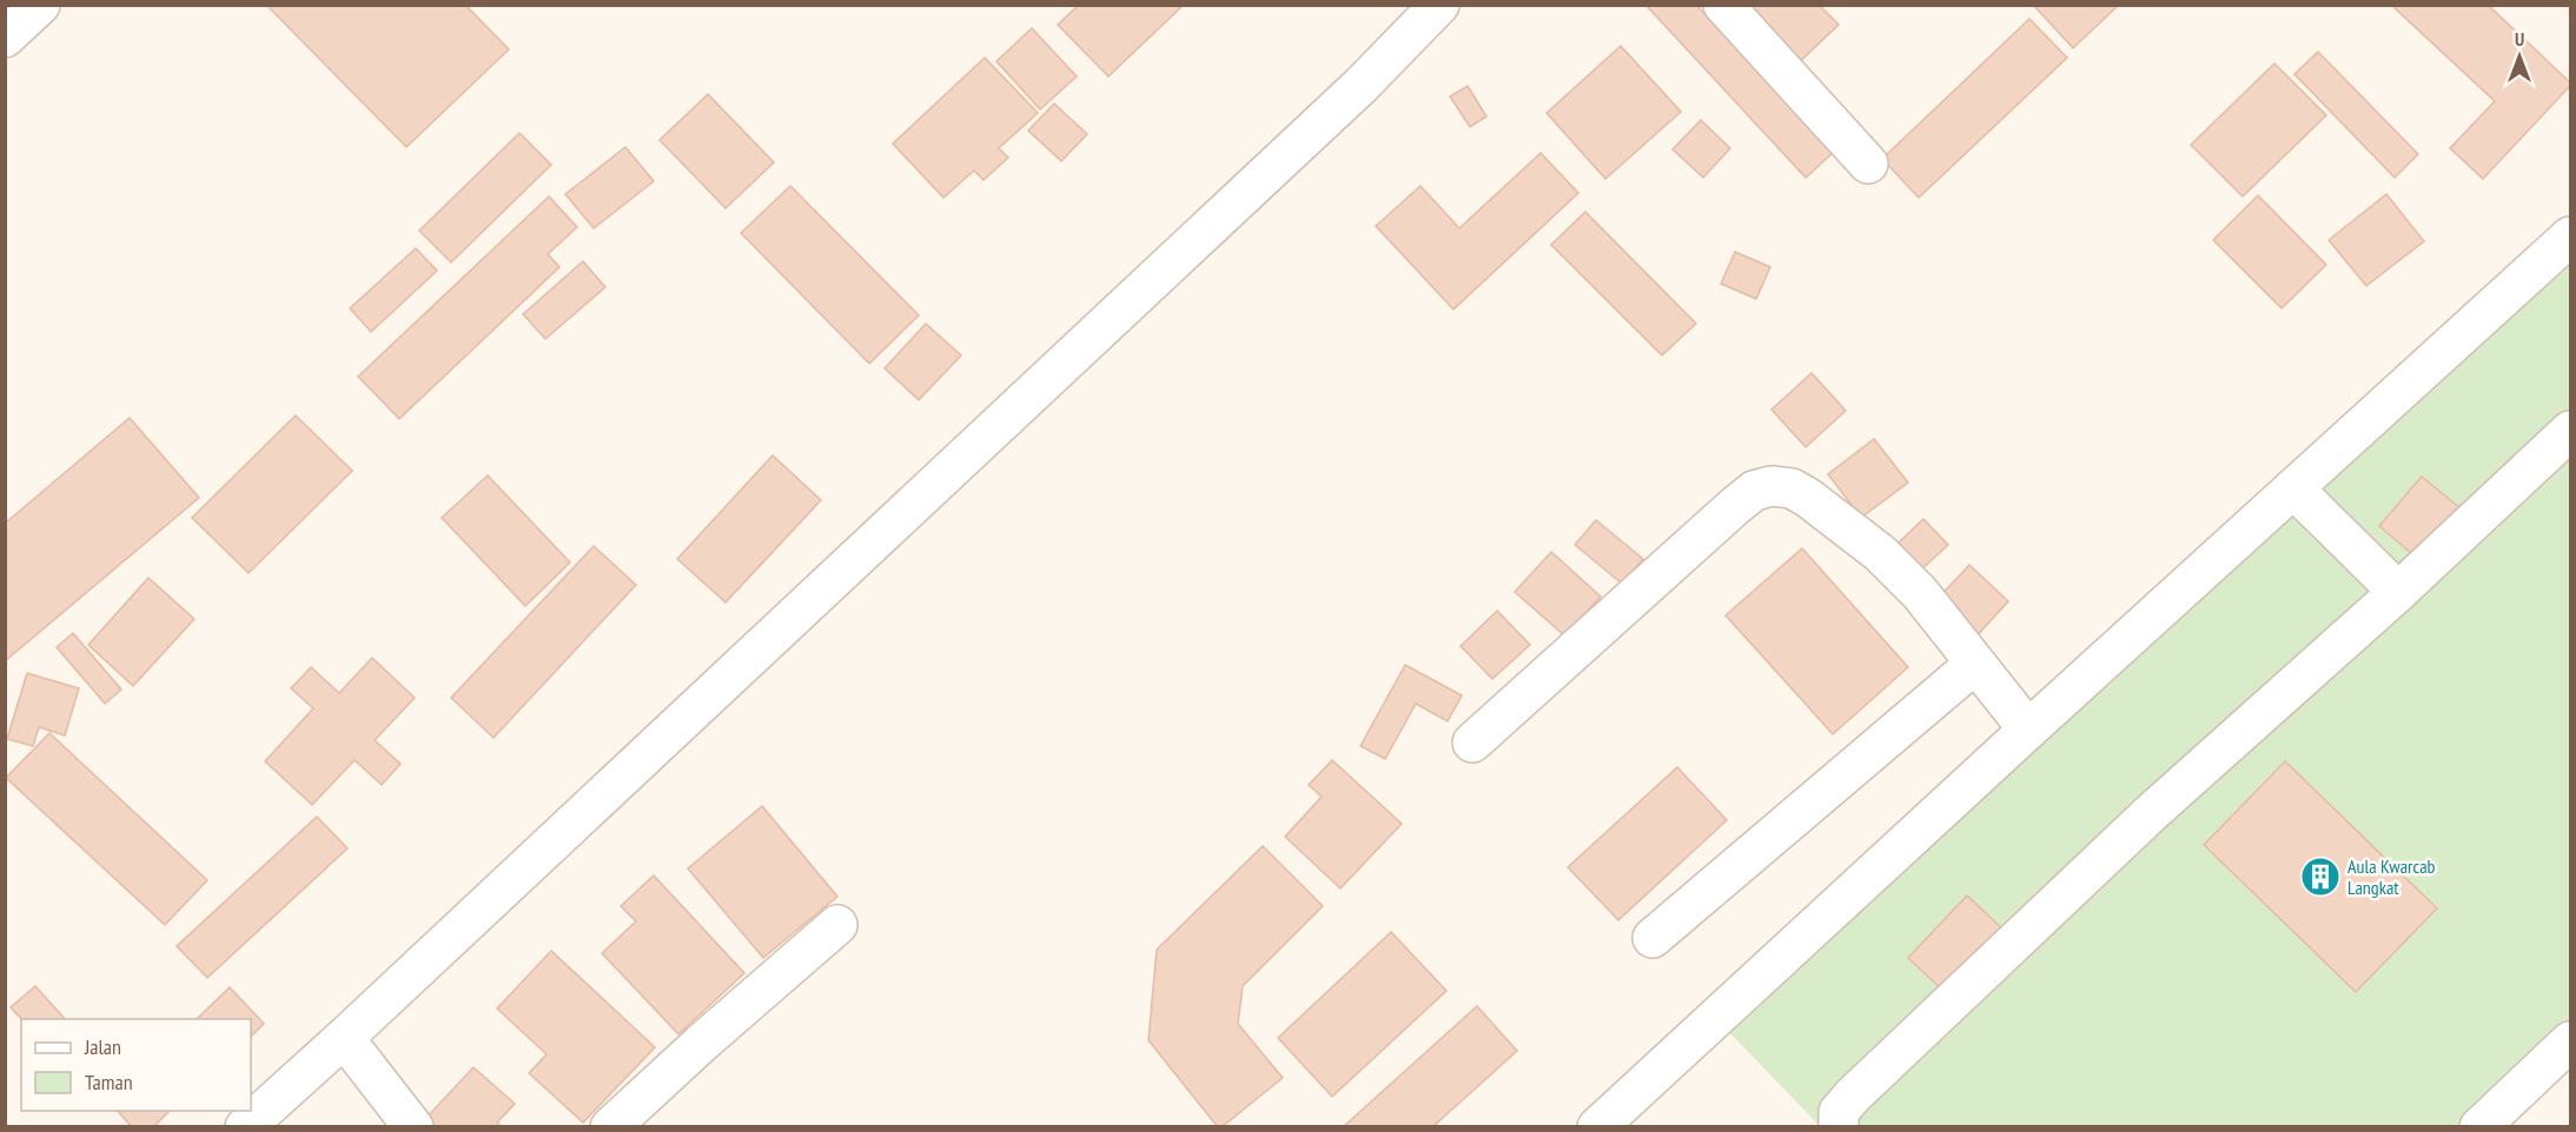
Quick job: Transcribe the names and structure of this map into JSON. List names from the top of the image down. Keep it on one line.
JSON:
{"places":{"building":["Aula Kwarcab Langkat"]},"legend":["Jalan","Taman"],"north":"top"}
